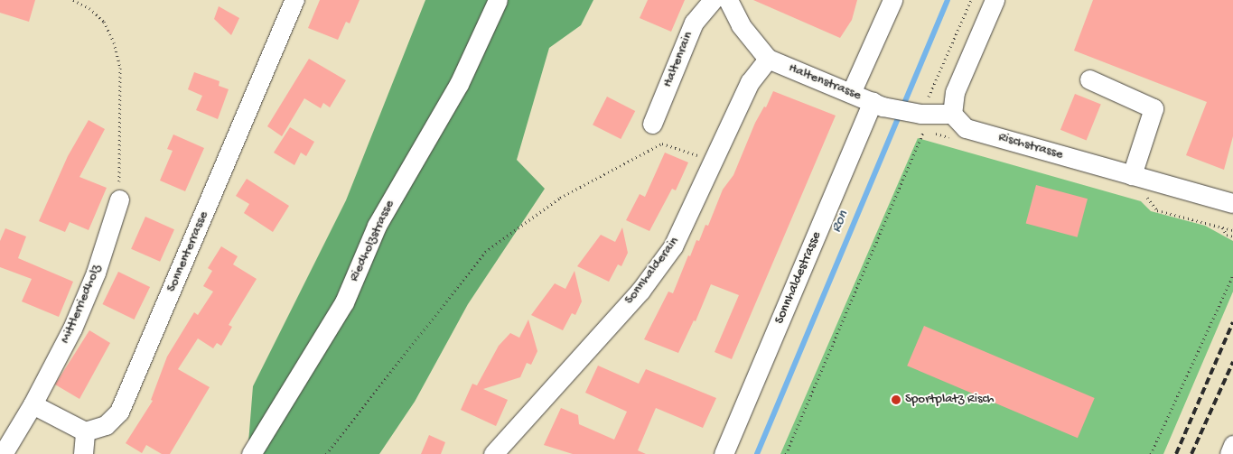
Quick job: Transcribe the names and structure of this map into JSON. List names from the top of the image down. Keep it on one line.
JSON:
{"streets":{"street":["Haltenrain","Haltenstrasse","Rischstrasse","Riedholzstrasse","Sonnenterrasse","Sonnhalderain","Sonnhaldestrasse","Mittlerriedholz"]},"crossings":[["Haltenstrasse","Rischstrasse"],["Haltenstrasse","Sonnhalderain"],["Haltenstrasse","Sonnhaldestrasse"]],"water":["Ron"],"places":["Sportplatz Risch"]}
